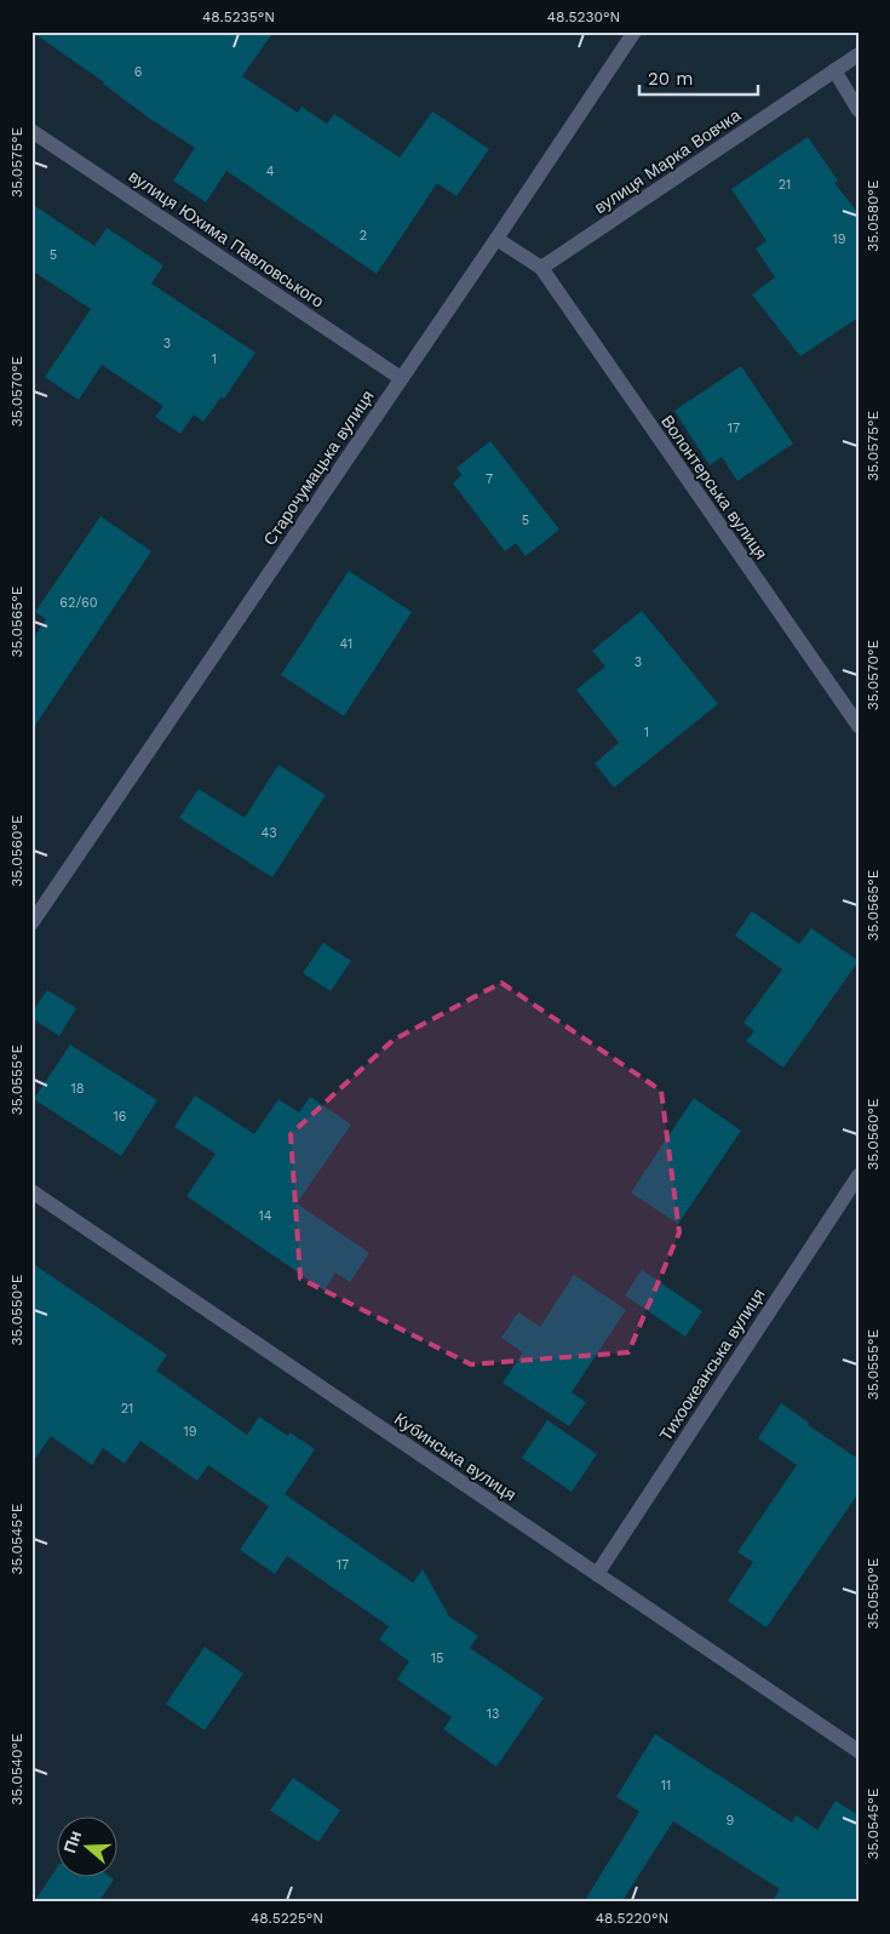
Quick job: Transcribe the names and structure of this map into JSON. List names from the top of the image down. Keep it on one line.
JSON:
{"streets":{"street":["вулиця Марка Вовчка","вулиця Юхима Павловського","Старочумацька вулиця","Волонтерська вулиця","Тихоокеанська вулиця","Кубинська вулиця"]},"crossings":[["вулиця Марка Вовчка","Волонтерська вулиця"],["вулиця Юхима Павловського","Старочумацька вулиця"],["Тихоокеанська вулиця","Кубинська вулиця"]],"house_numbers":["6","4","21","2","19","5","3","1","17","7","5","62/60","41","3","1","43","18","16","14","21","19","17","15","13","11","9"],"scale_bar":"20 m","north":"left","coordinates":["48.5235°N","48.5230°N","35.0575°E","35.0580°E","35.0570°E","35.0565°E","35.0560°E","35.0555°E","35.0550°E","35.0545°E","35.0540°E","48.5225°N","48.5220°N"]}
